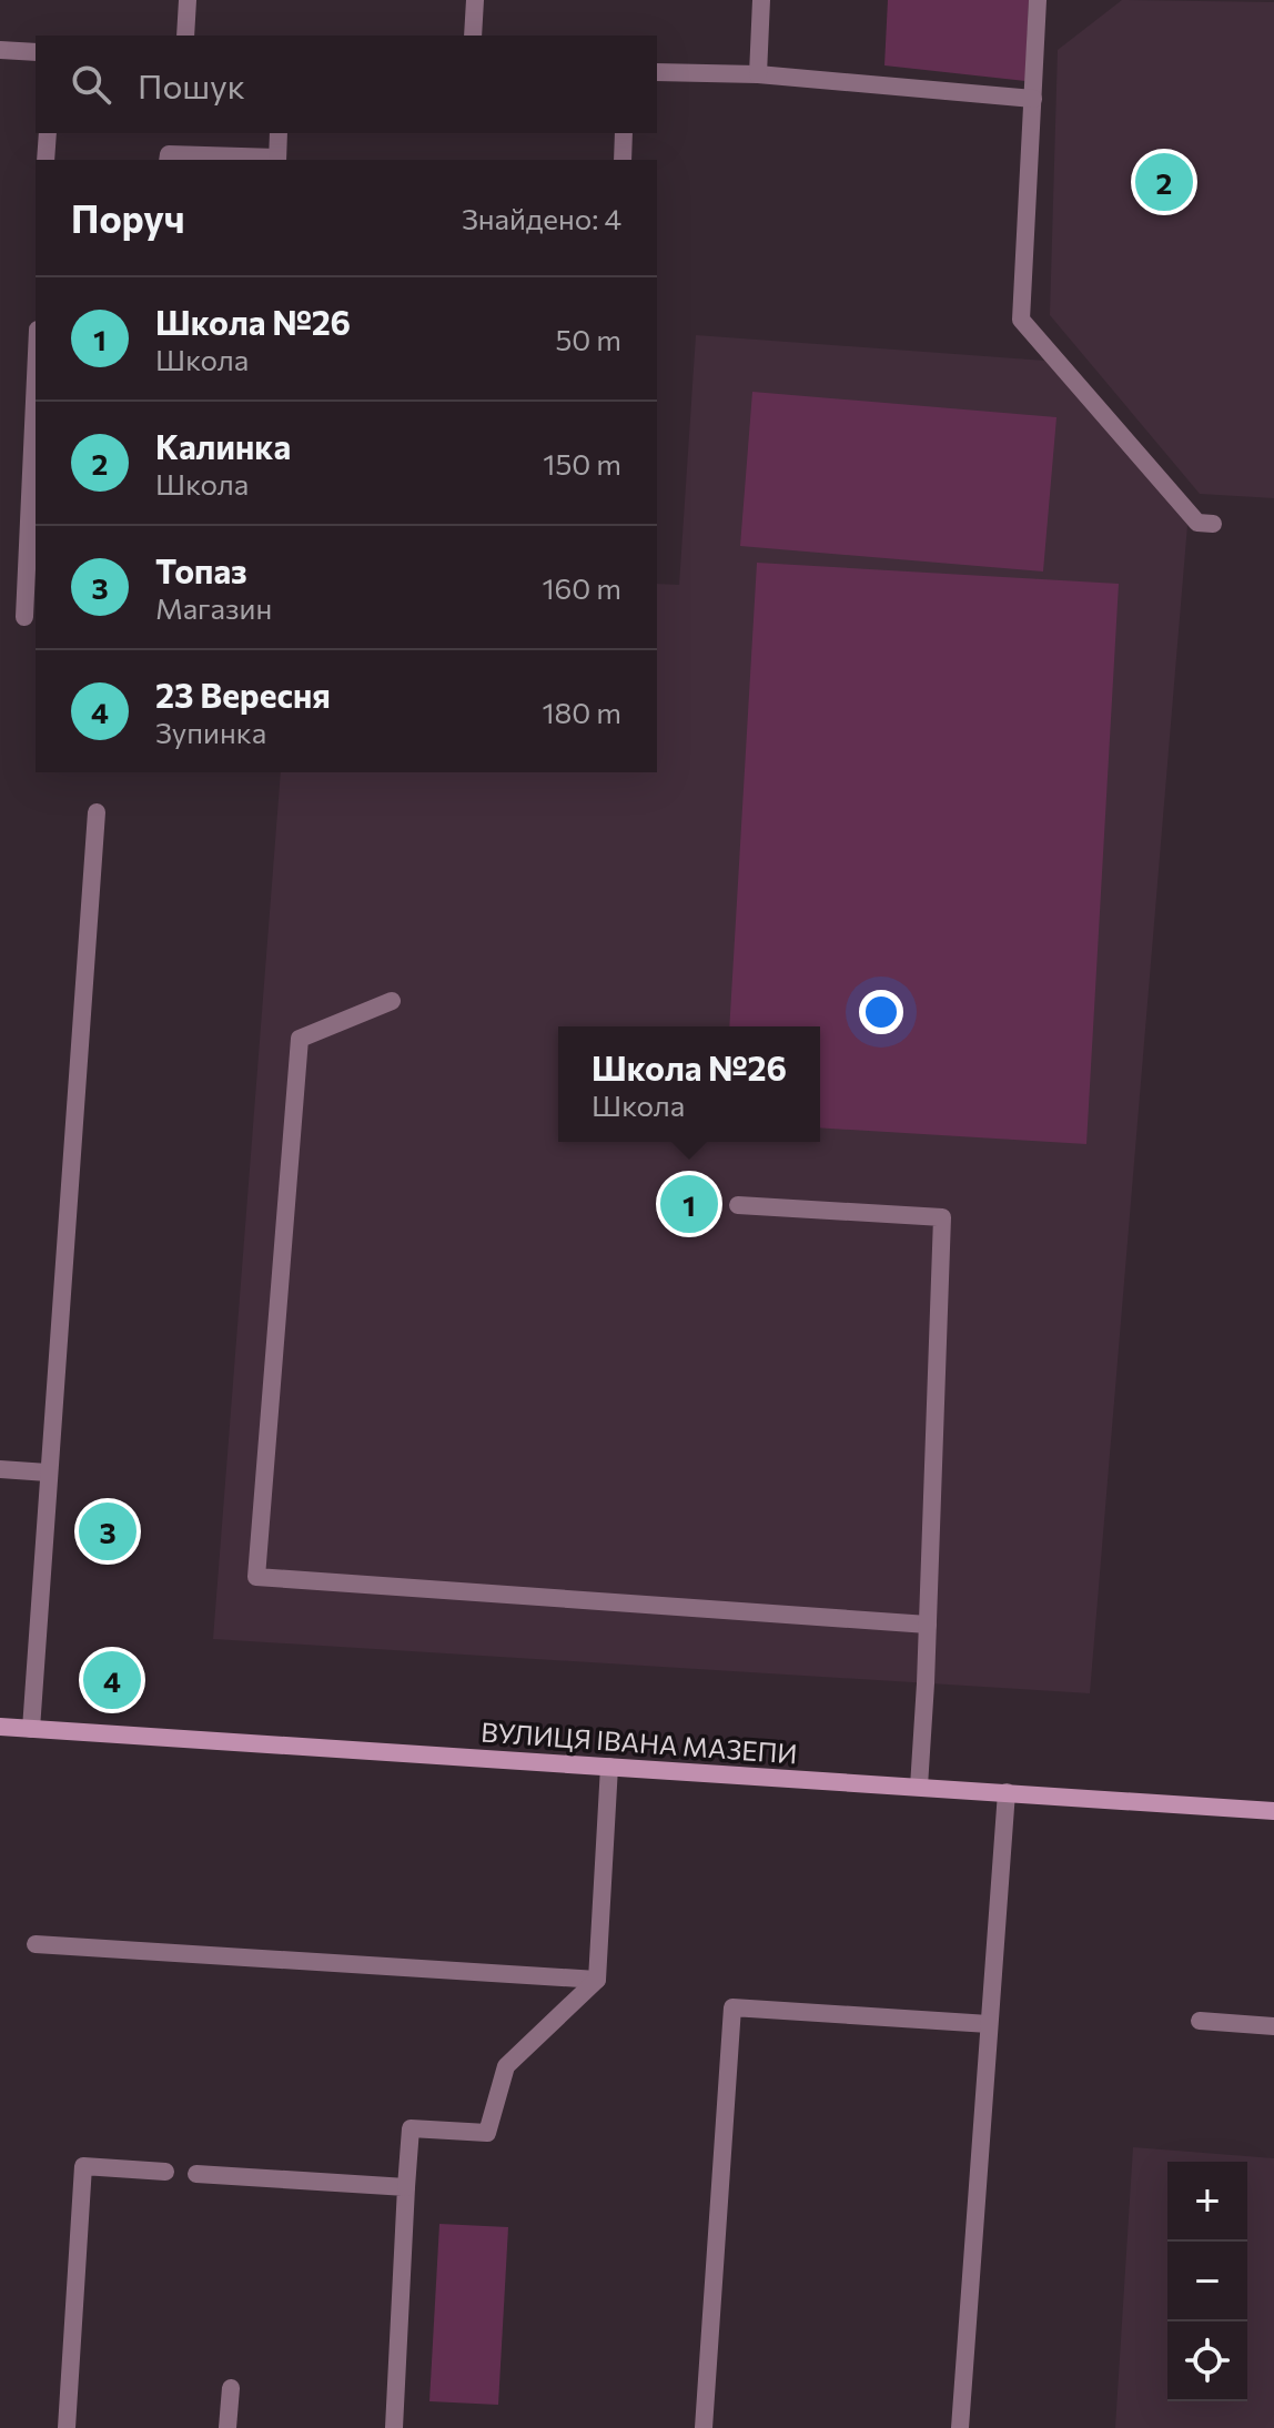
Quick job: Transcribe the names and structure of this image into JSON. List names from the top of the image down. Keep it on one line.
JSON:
{"streets":{"main road":["ВУЛИЦЯ ІВАНА МАЗЕПИ"]},"page":{"search":"Пошук","pins":["2","1","3","4"],"heading":["Поруч","Знайдено: 4"],"list":[{"mark":"1","name":"Школа №26","note":"Школа","value":"50 m"},{"mark":"2","name":"Калинка","note":"Школа","value":"150 m"},{"mark":"3","name":"Топаз","note":"Магазин","value":"160 m"},{"mark":"4","name":"23 Вересня","note":"Зупинка","value":"180 m"}],"popup":["Школа №26","Школа"],"map_buttons":["+","−"]}}
